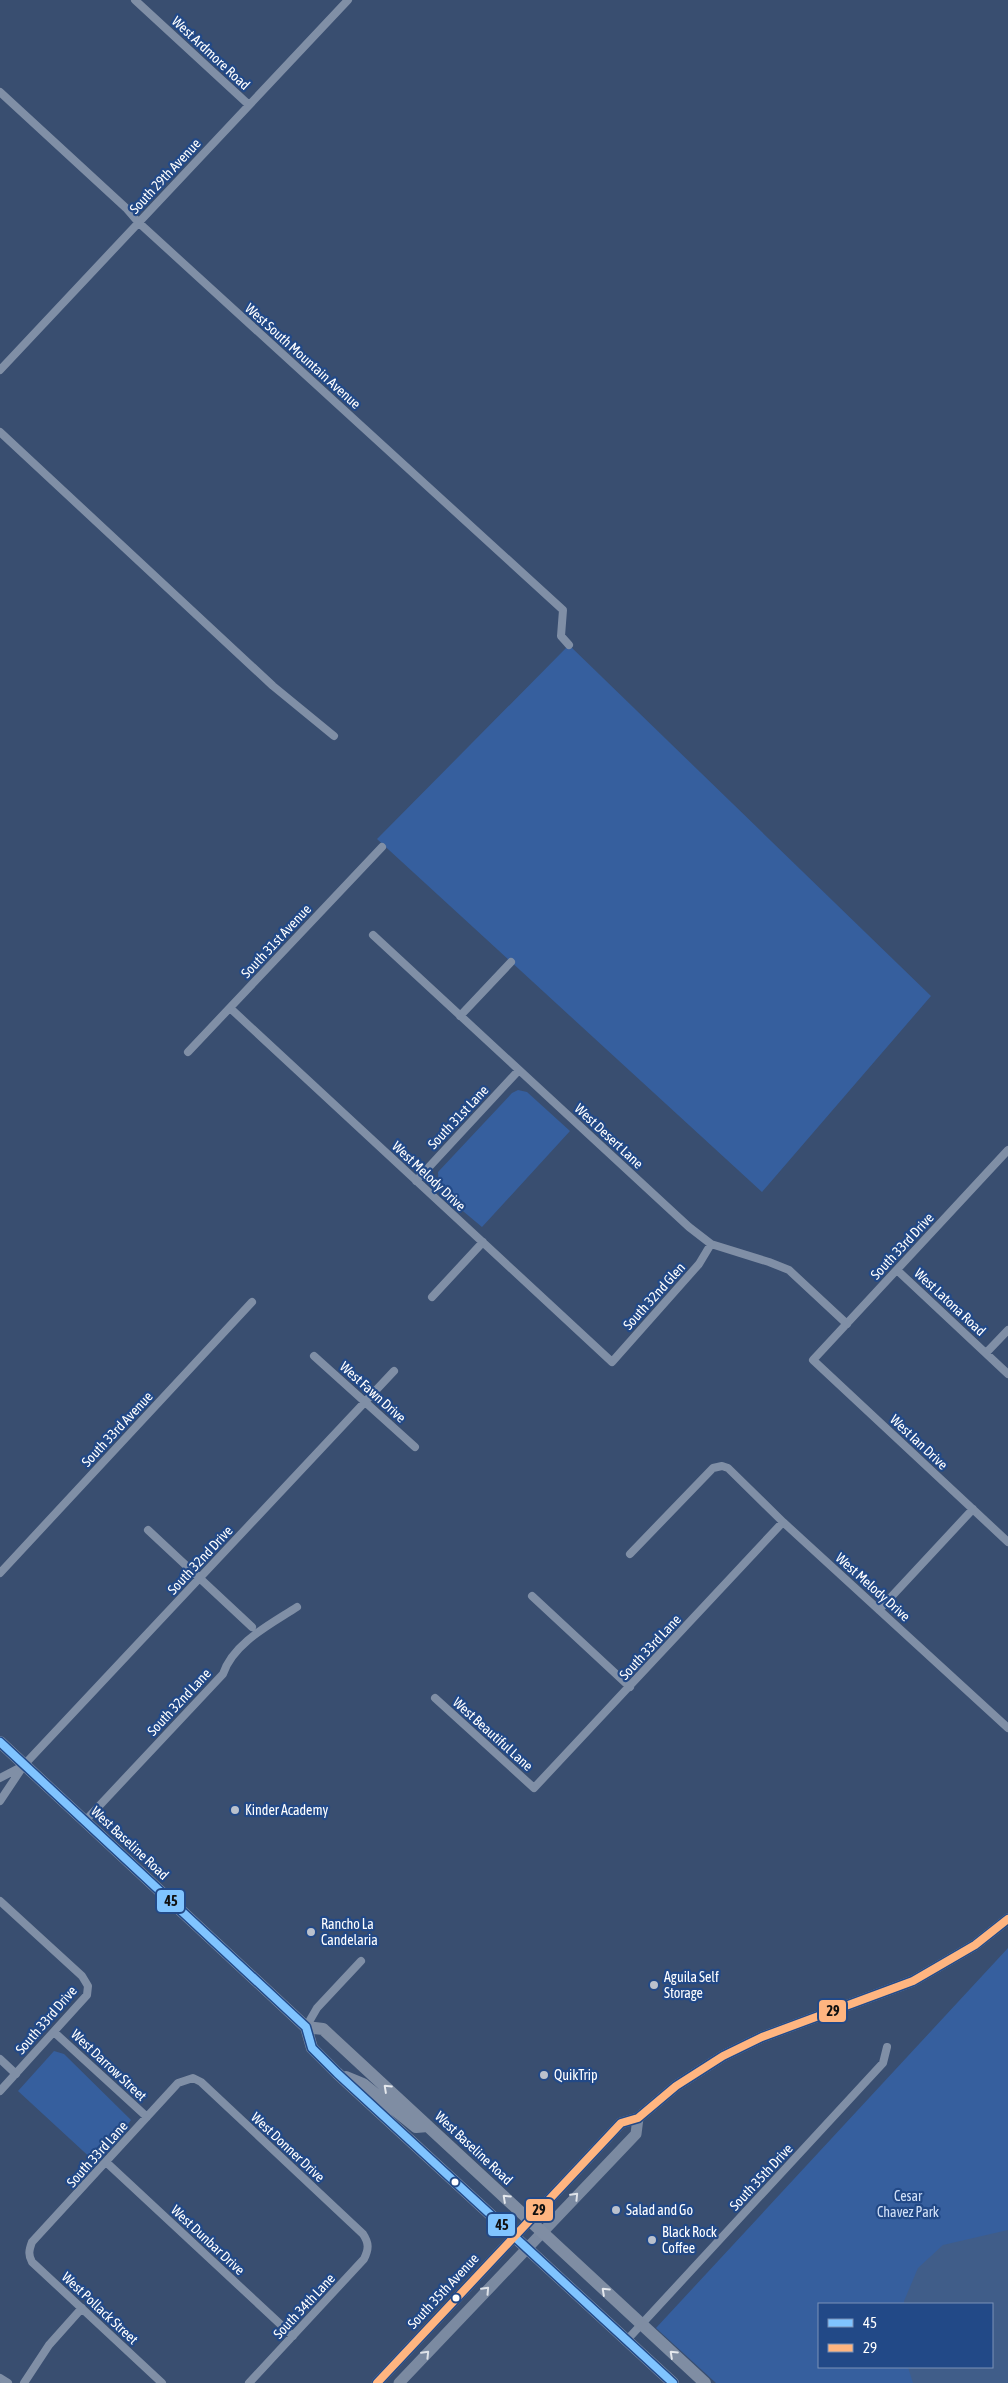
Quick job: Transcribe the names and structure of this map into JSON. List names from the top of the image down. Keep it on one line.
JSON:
{"streets":{"main road":["West Baseline Road","South 35th Avenue"],"street":["West Ardmore Road","South 29th Avenue","West South Mountain Avenue","South 31st Avenue","South 31st Lane","West Desert Lane","West Melody Drive","South 33rd Drive","South 32nd Glen","West Latona Road","West Fawn Drive","South 33rd Avenue","West Ian Drive","South 32nd Drive","South 33rd Lane","South 32nd Lane","West Beautiful Lane","West Darrow Street","West Donner Drive","South 35th Drive","West Dunbar Drive","South 34th Lane","West Pollack Street"]},"crossings":[["West Ardmore Road","South 29th Avenue"],["South 29th Avenue","West South Mountain Avenue"],["South 31st Avenue","West Melody Drive"],["South 31st Lane","West Desert Lane"],["South 31st Lane","West Melody Drive"],["West Desert Lane","South 33rd Drive"],["West Desert Lane","South 32nd Glen"],["West Melody Drive","South 32nd Glen"],["West Melody Drive","South 33rd Lane"],["South 33rd Drive","West Latona Road"],["South 33rd Drive","West Ian Drive"],["South 33rd Drive","West Darrow Street"],["West Fawn Drive","South 32nd Drive"],["South 32nd Drive","West Baseline Road"],["South 33rd Lane","West Beautiful Lane"],["South 33rd Lane","West Darrow Street"],["South 33rd Lane","West Donner Drive"],["South 33rd Lane","West Dunbar Drive"],["South 33rd Lane","West Pollack Street"],["South 32nd Lane","West Baseline Road"],["West Baseline Road","South 35th Drive"],["West Baseline Road","South 35th Avenue"],["West Donner Drive","South 34th Lane"],["West Dunbar Drive","South 34th Lane"]],"parks":["Cesar Chavez Park"],"places":["Kinder Academy","Rancho La Candelaria","Aguila Self Storage","QuikTrip","Salad and Go","Black Rock Coffee"],"lines":["transit line 45","transit line 29"],"legend":["45","29"]}
